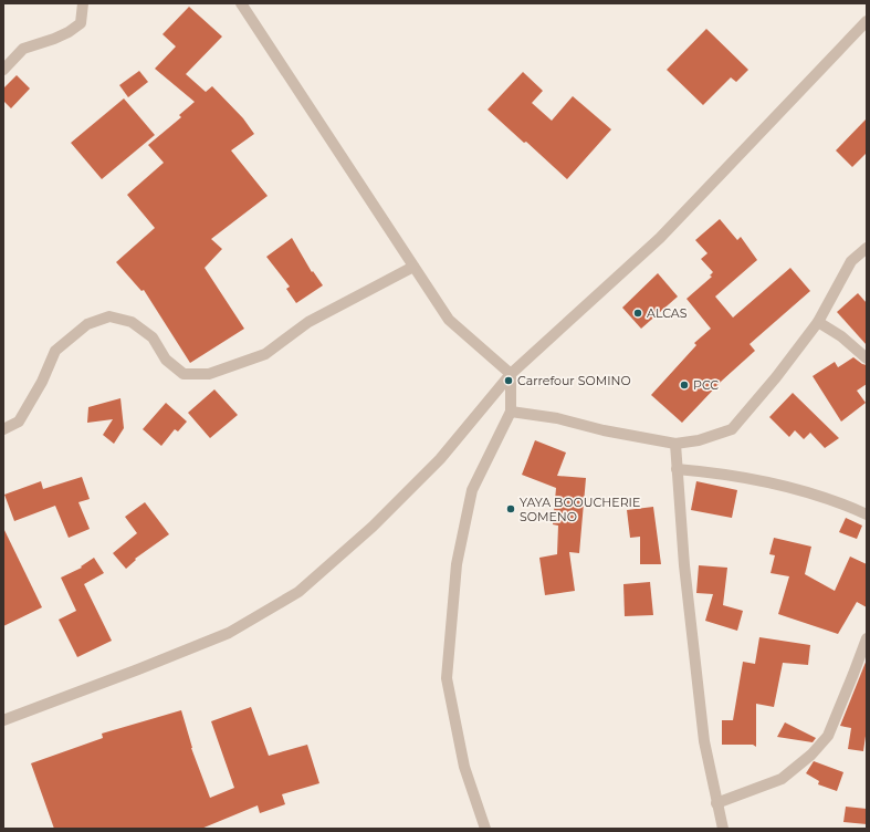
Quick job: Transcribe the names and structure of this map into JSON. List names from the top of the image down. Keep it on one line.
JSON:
{"places":["ALCAS","Carrefour SOMINO","PCC","YAYA BOOUCHERIE SOMENO"]}
